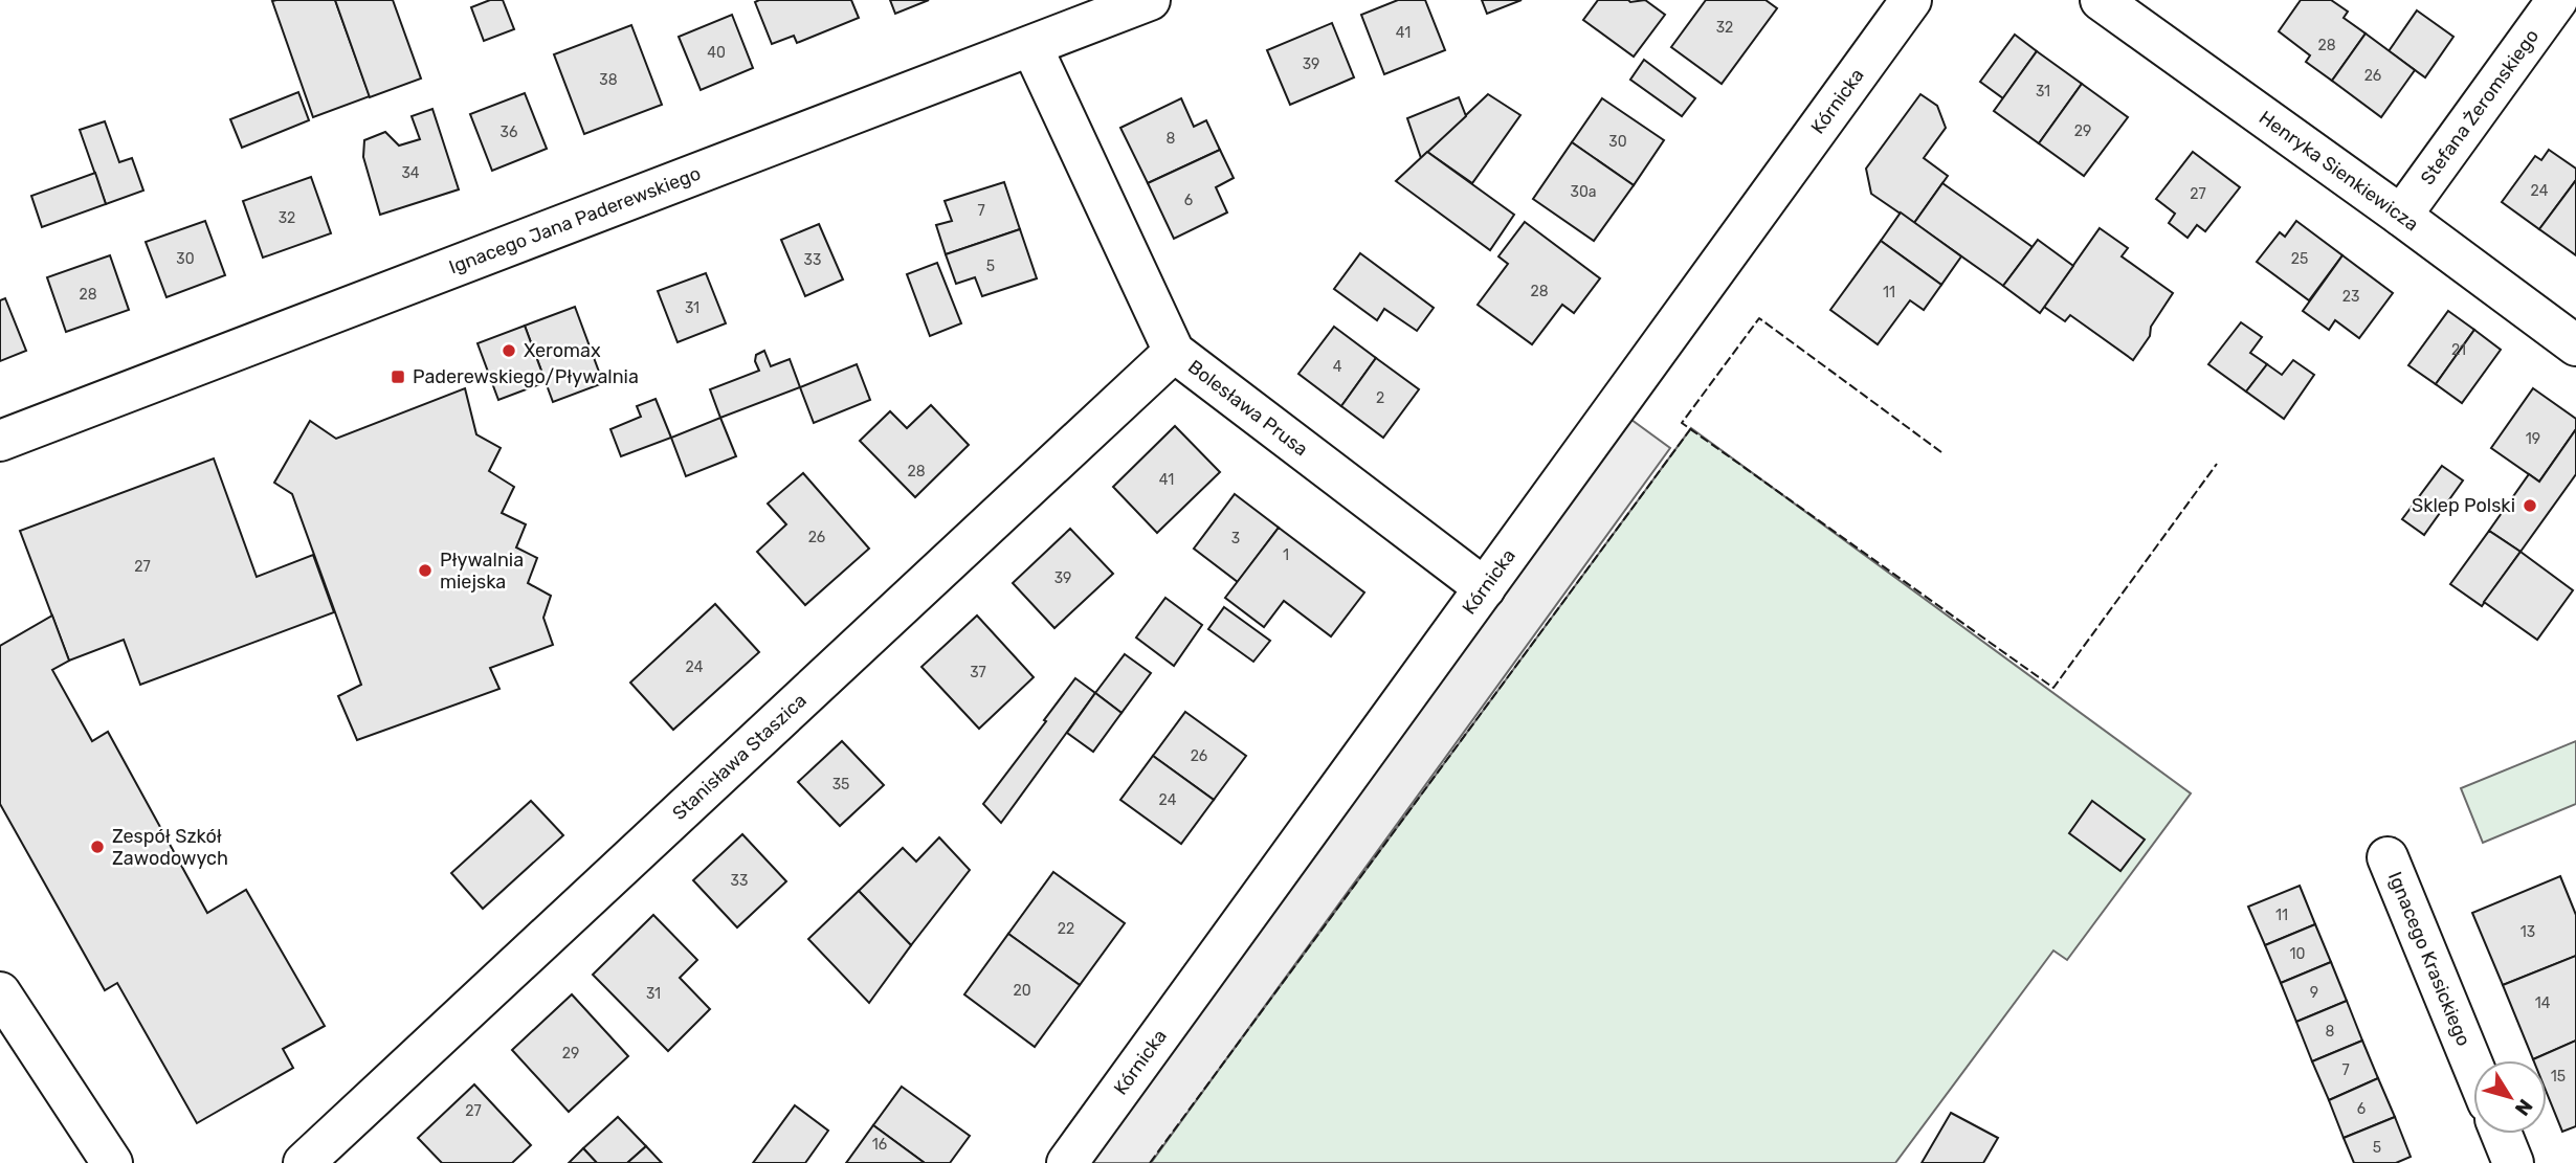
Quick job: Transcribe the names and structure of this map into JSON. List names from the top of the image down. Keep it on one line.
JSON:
{"streets":{"street":["Kórnicka","Stefana Żeromskiego","Henryka Sienkiewicza","Ignacego Jana Paderewskiego","Bolesława Prusa","Stanisława Staszica","Ignacego Krasickiego"]},"crossings":[["Kórnicka","Bolesława Prusa"],["Stefana Żeromskiego","Henryka Sienkiewicza"],["Ignacego Jana Paderewskiego","Bolesława Prusa"],["Bolesława Prusa","Stanisława Staszica"]],"places":{"other":["Xeromax","Sklep Polski","Pływalnia miejska","Zespół Szkół Zawodowych"],"transit":["Paderewskiego/Pływalnia"]},"house_numbers":["32","41","28","40","39","26","38","31","29","36","8","30","34","24","30a","27","6","7","32","30","25","33","5","28","11","28","23","31","21","4","2","19","28","41","26","3","1","27","39","24","37","26","35","24","33","11","22","13","10","20","9","31","14","8","29","7","15","6","27","16","5"],"north":"bottom right"}
